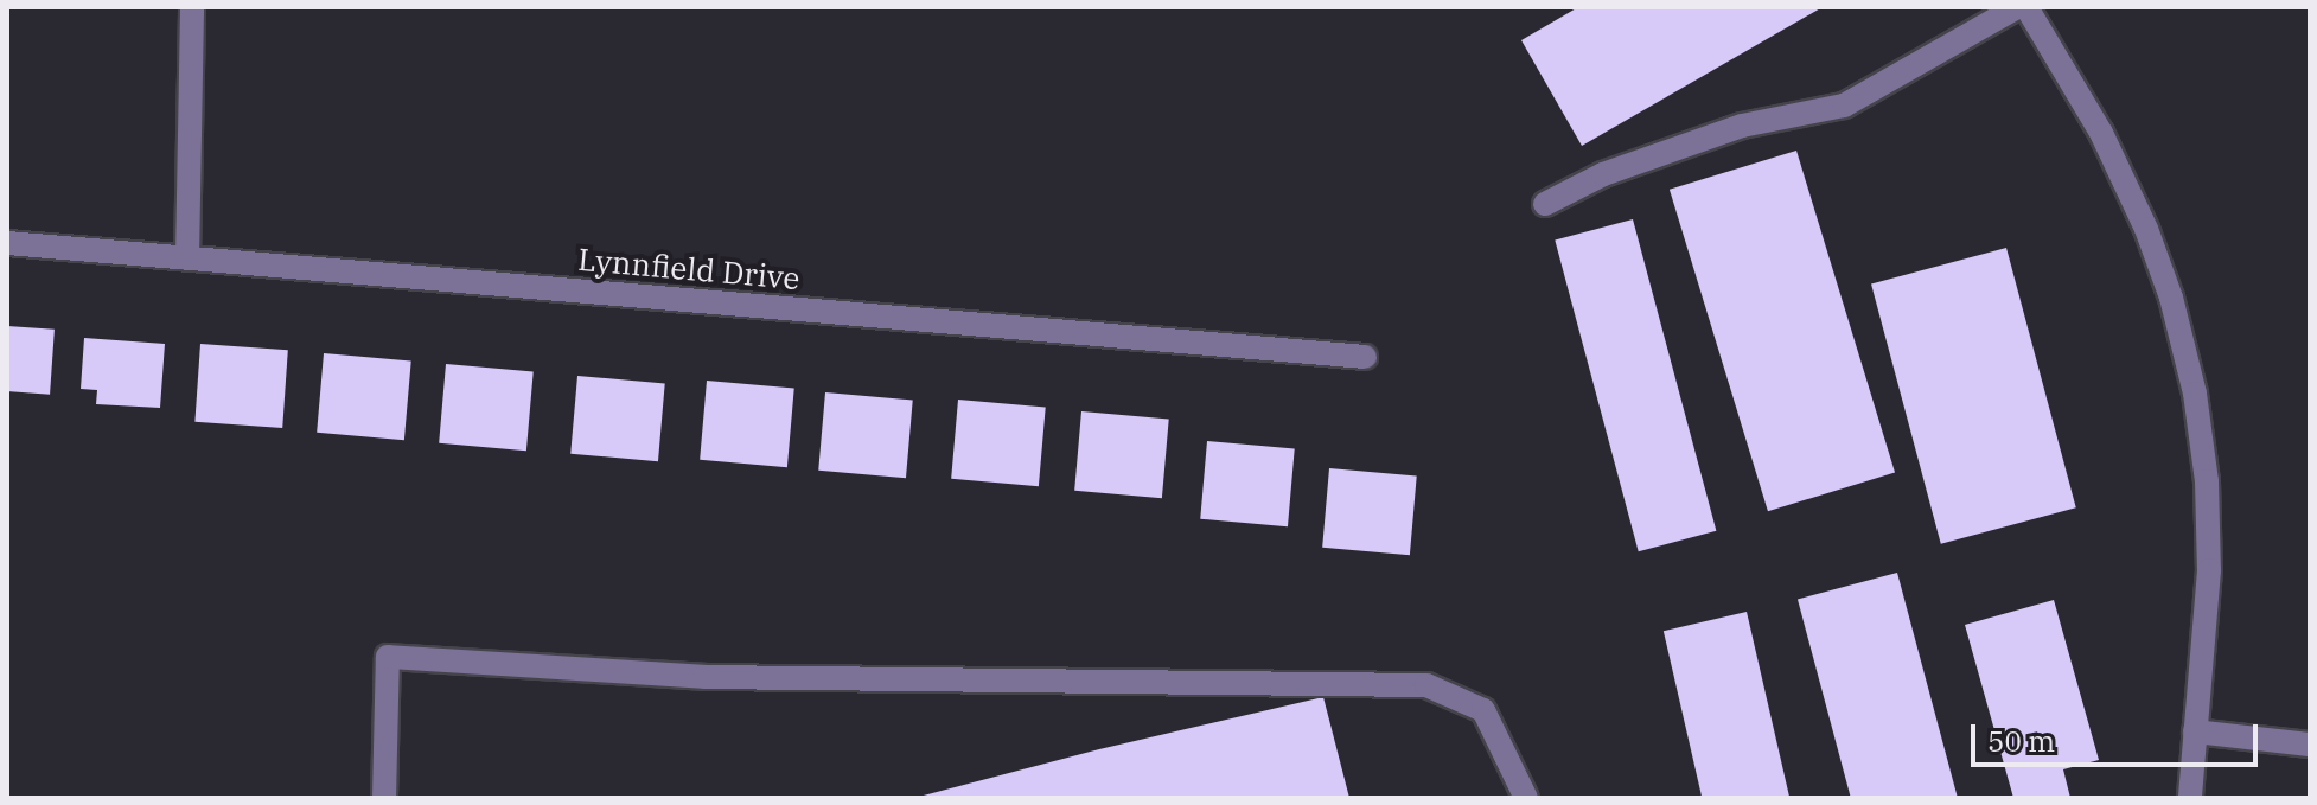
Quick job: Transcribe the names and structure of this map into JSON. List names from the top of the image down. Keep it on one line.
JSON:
{"streets":{"street":["Lynnfield Drive"]},"scale_bar":"50 m"}
